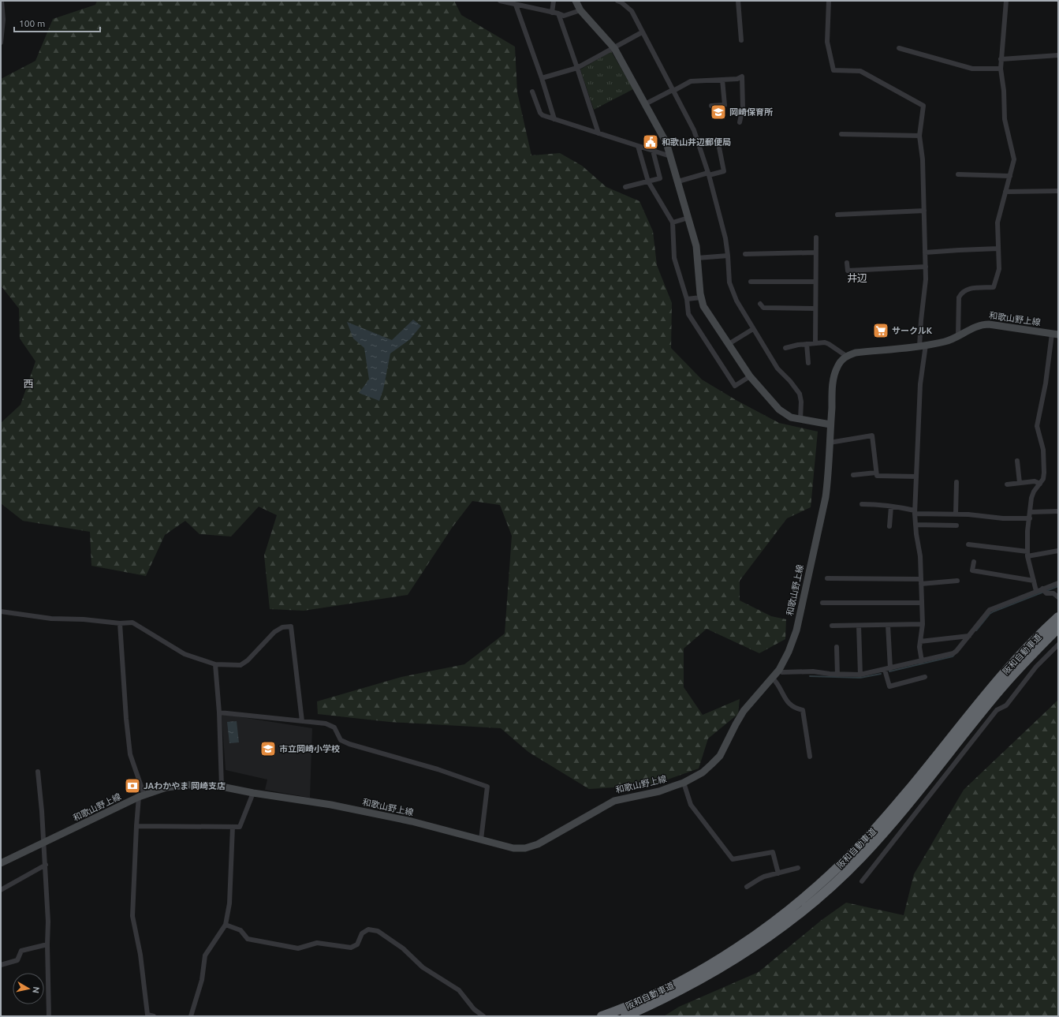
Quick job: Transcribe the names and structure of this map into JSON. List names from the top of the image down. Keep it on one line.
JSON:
{"streets":{"highway":["阪和自動車道"],"main road":["和歌山野上線"]},"districts":["井辺","西"],"places":{"school or university":["岡崎保育所","市立岡崎小学校"],"public building":["和歌山井辺郵便局"],"supermarket":["サークルK"],"bank":["JAわかやま 岡崎支店"]},"scale_bar":"100 m","north":"right"}
